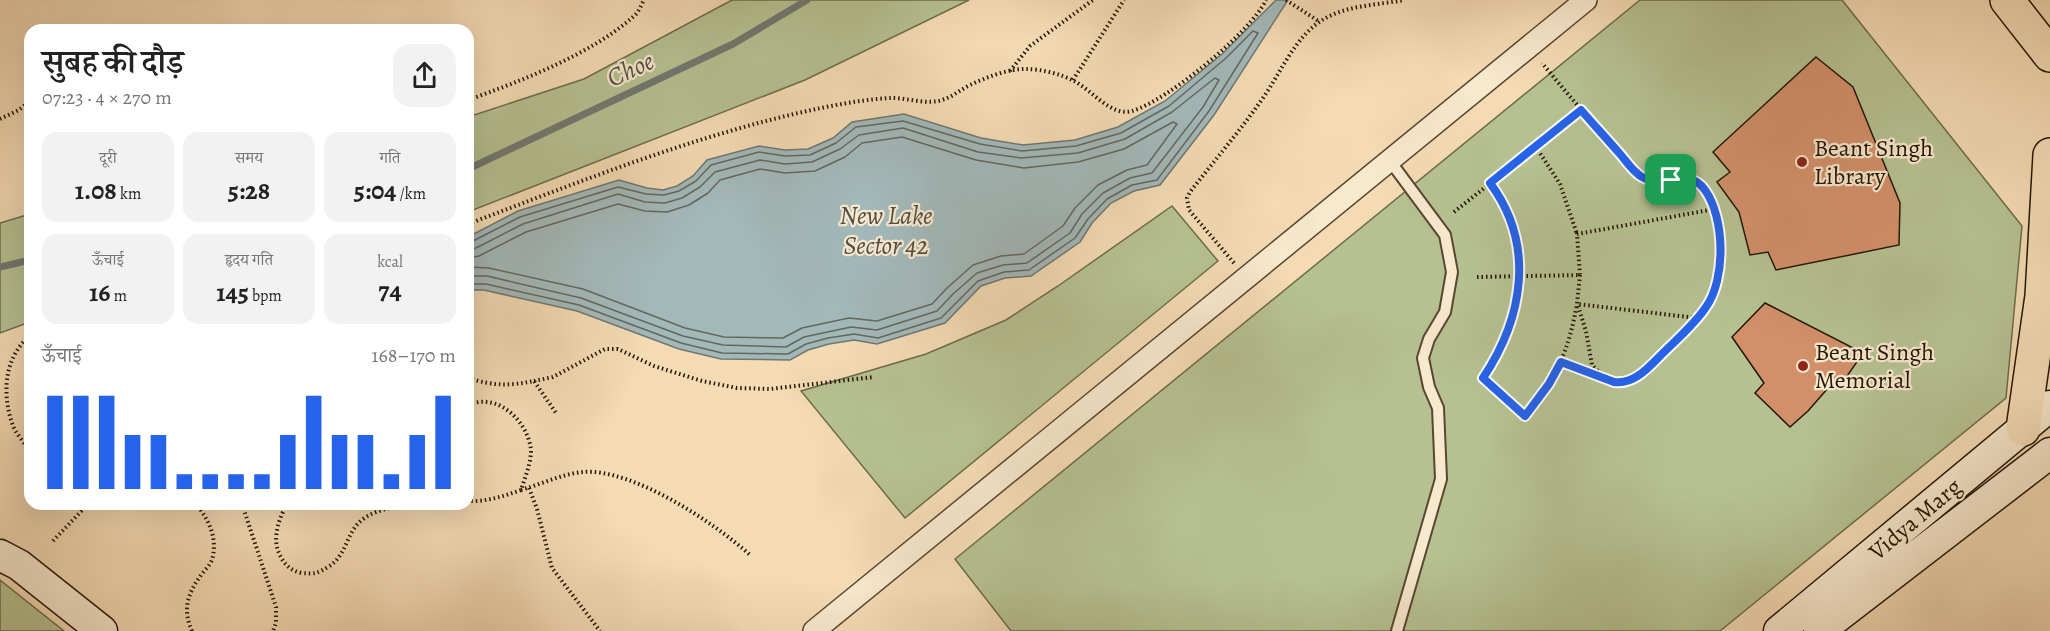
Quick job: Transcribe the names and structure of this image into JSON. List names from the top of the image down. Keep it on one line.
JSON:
{"streets":{"main road":["Vidya Marg"]},"water":["Choe","New Lake Sector 42"],"places":["Beant Singh Library","Beant Singh Memorial"],"page":{"heading":["सुबह की दौड़","07:23 · 4 × 270 m"],"stats":[["दूरी","1.08 km"],["समय","5:28"],["गति","5:04 /km"],["ऊँचाई","16 m"],["हृदय गति","145 bpm"],["kcal","74"]],"chart":["ऊँचाई","168–170 m"]}}
